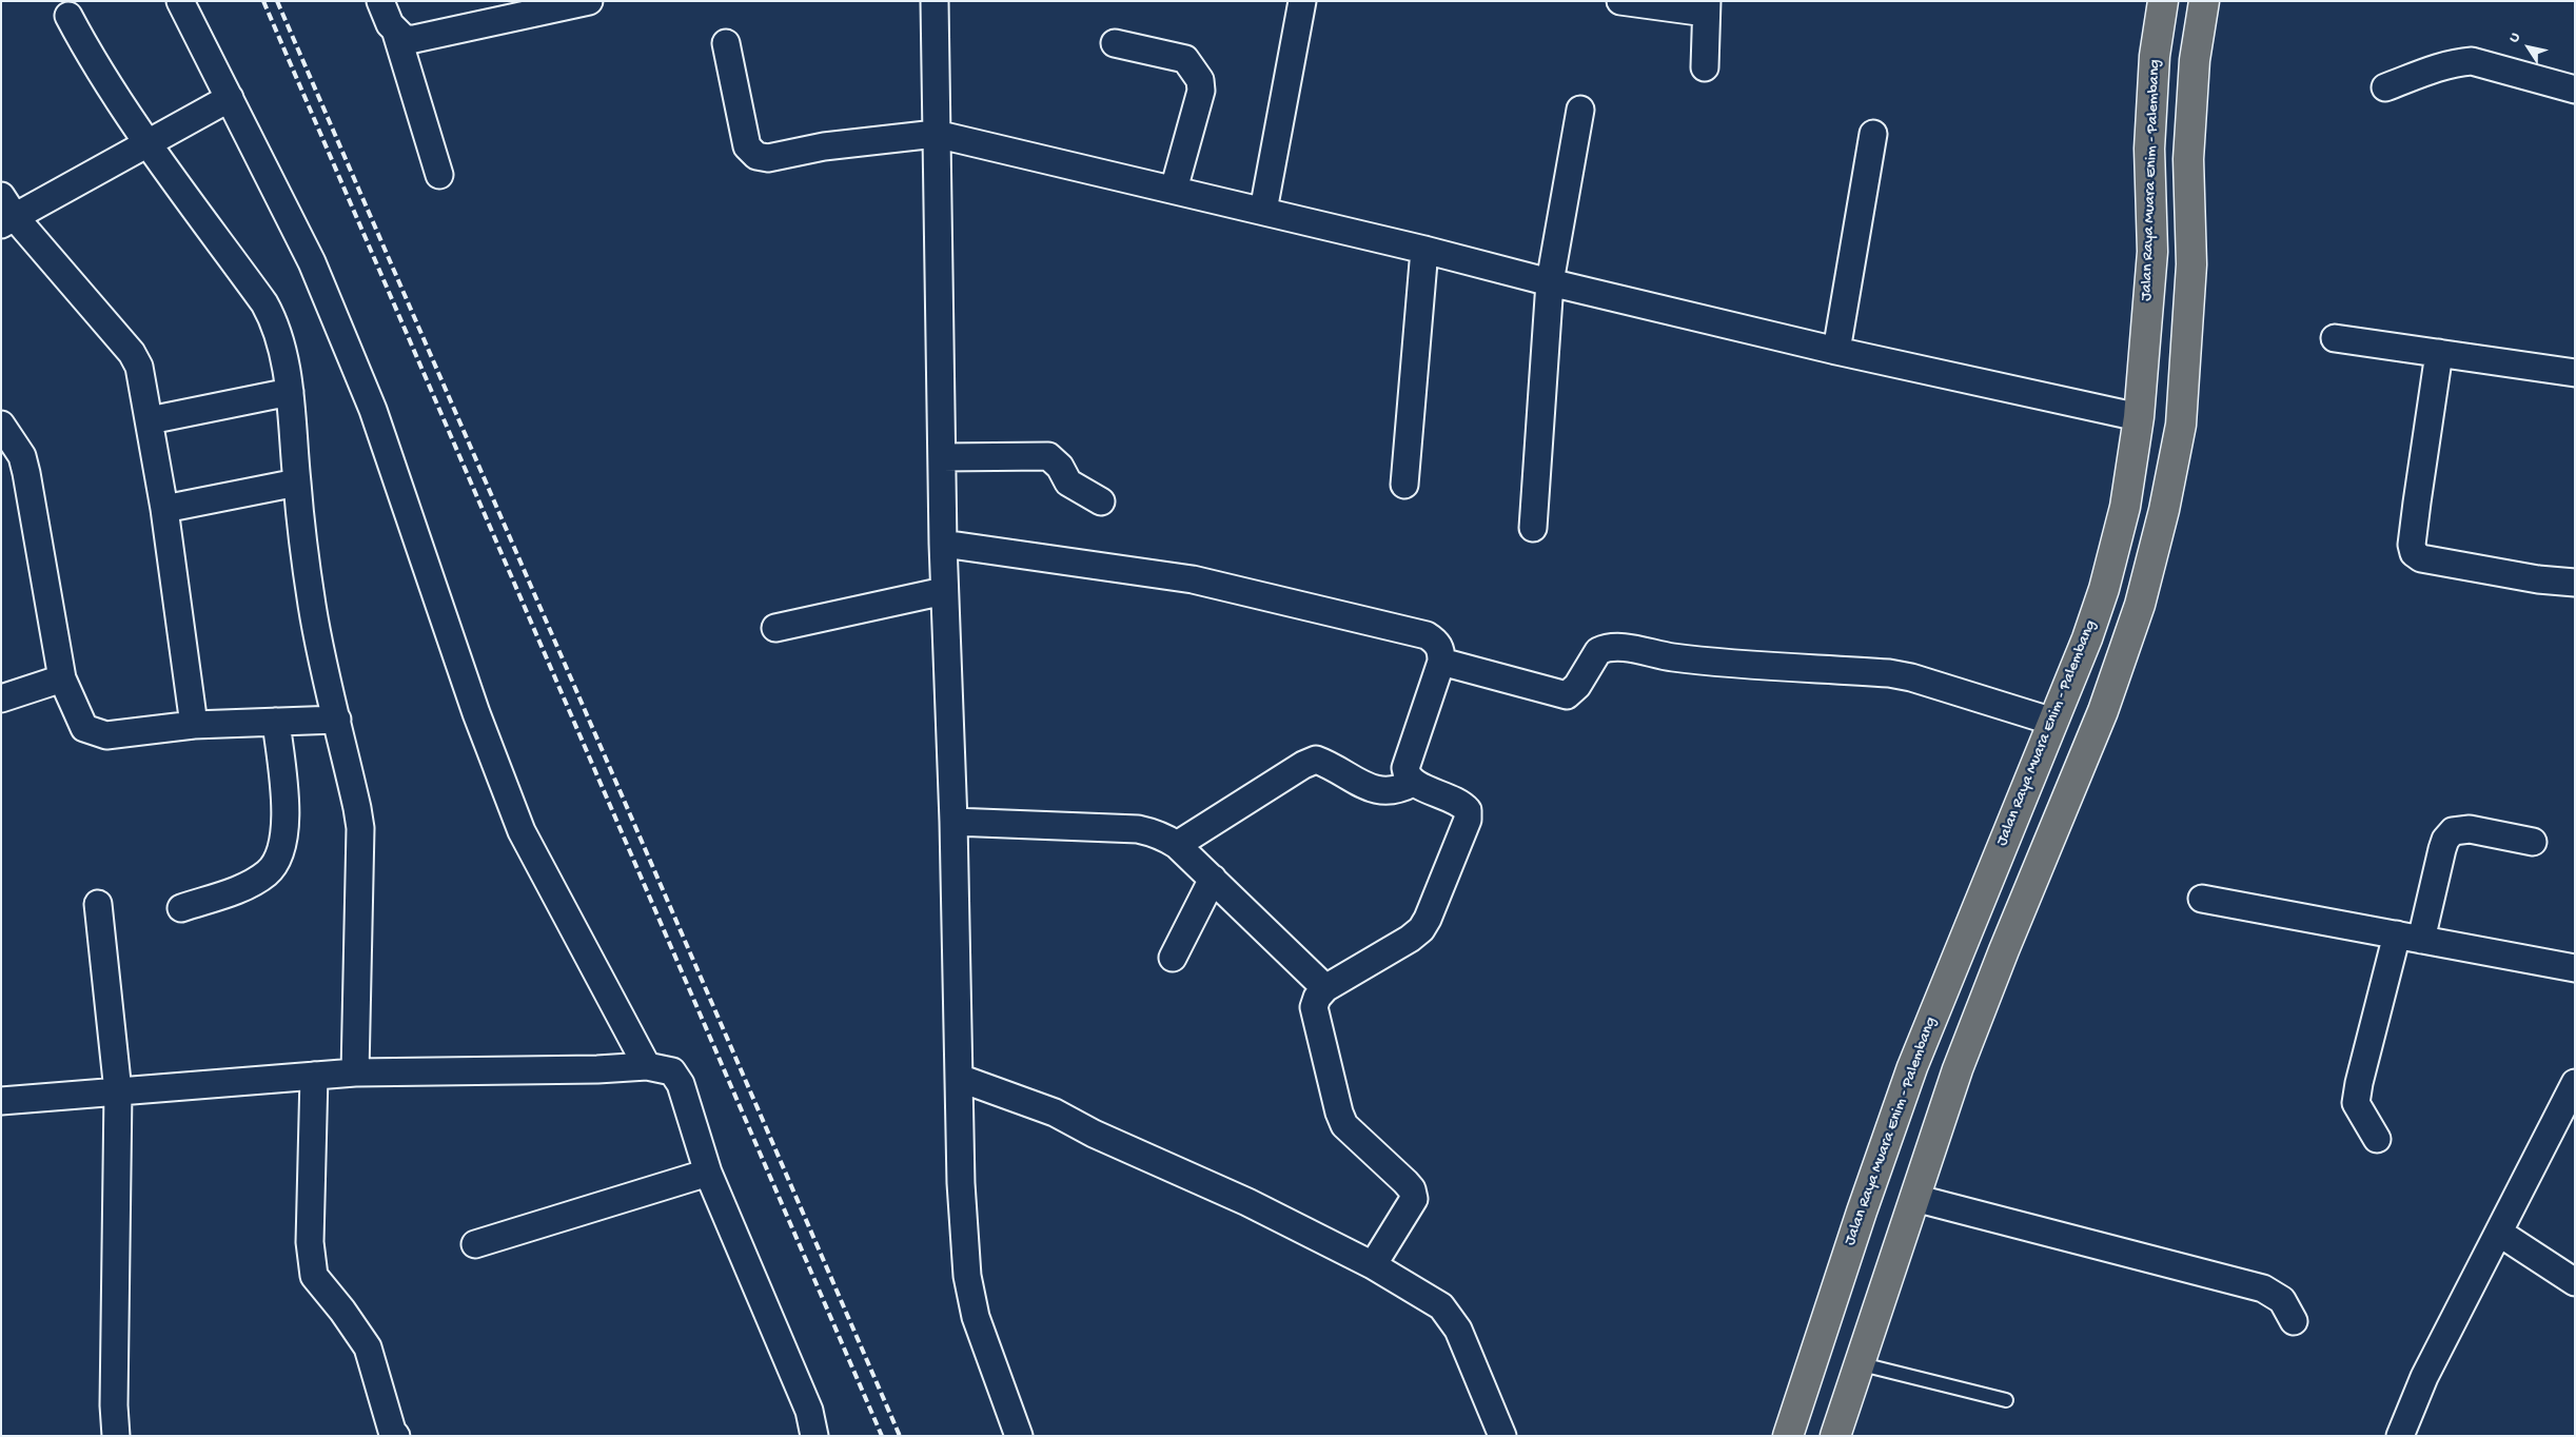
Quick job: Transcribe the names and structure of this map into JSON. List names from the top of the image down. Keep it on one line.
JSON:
{"streets":{"main road":["Jalan Raya Muara Enim - Palembang"]},"north":"top left"}
